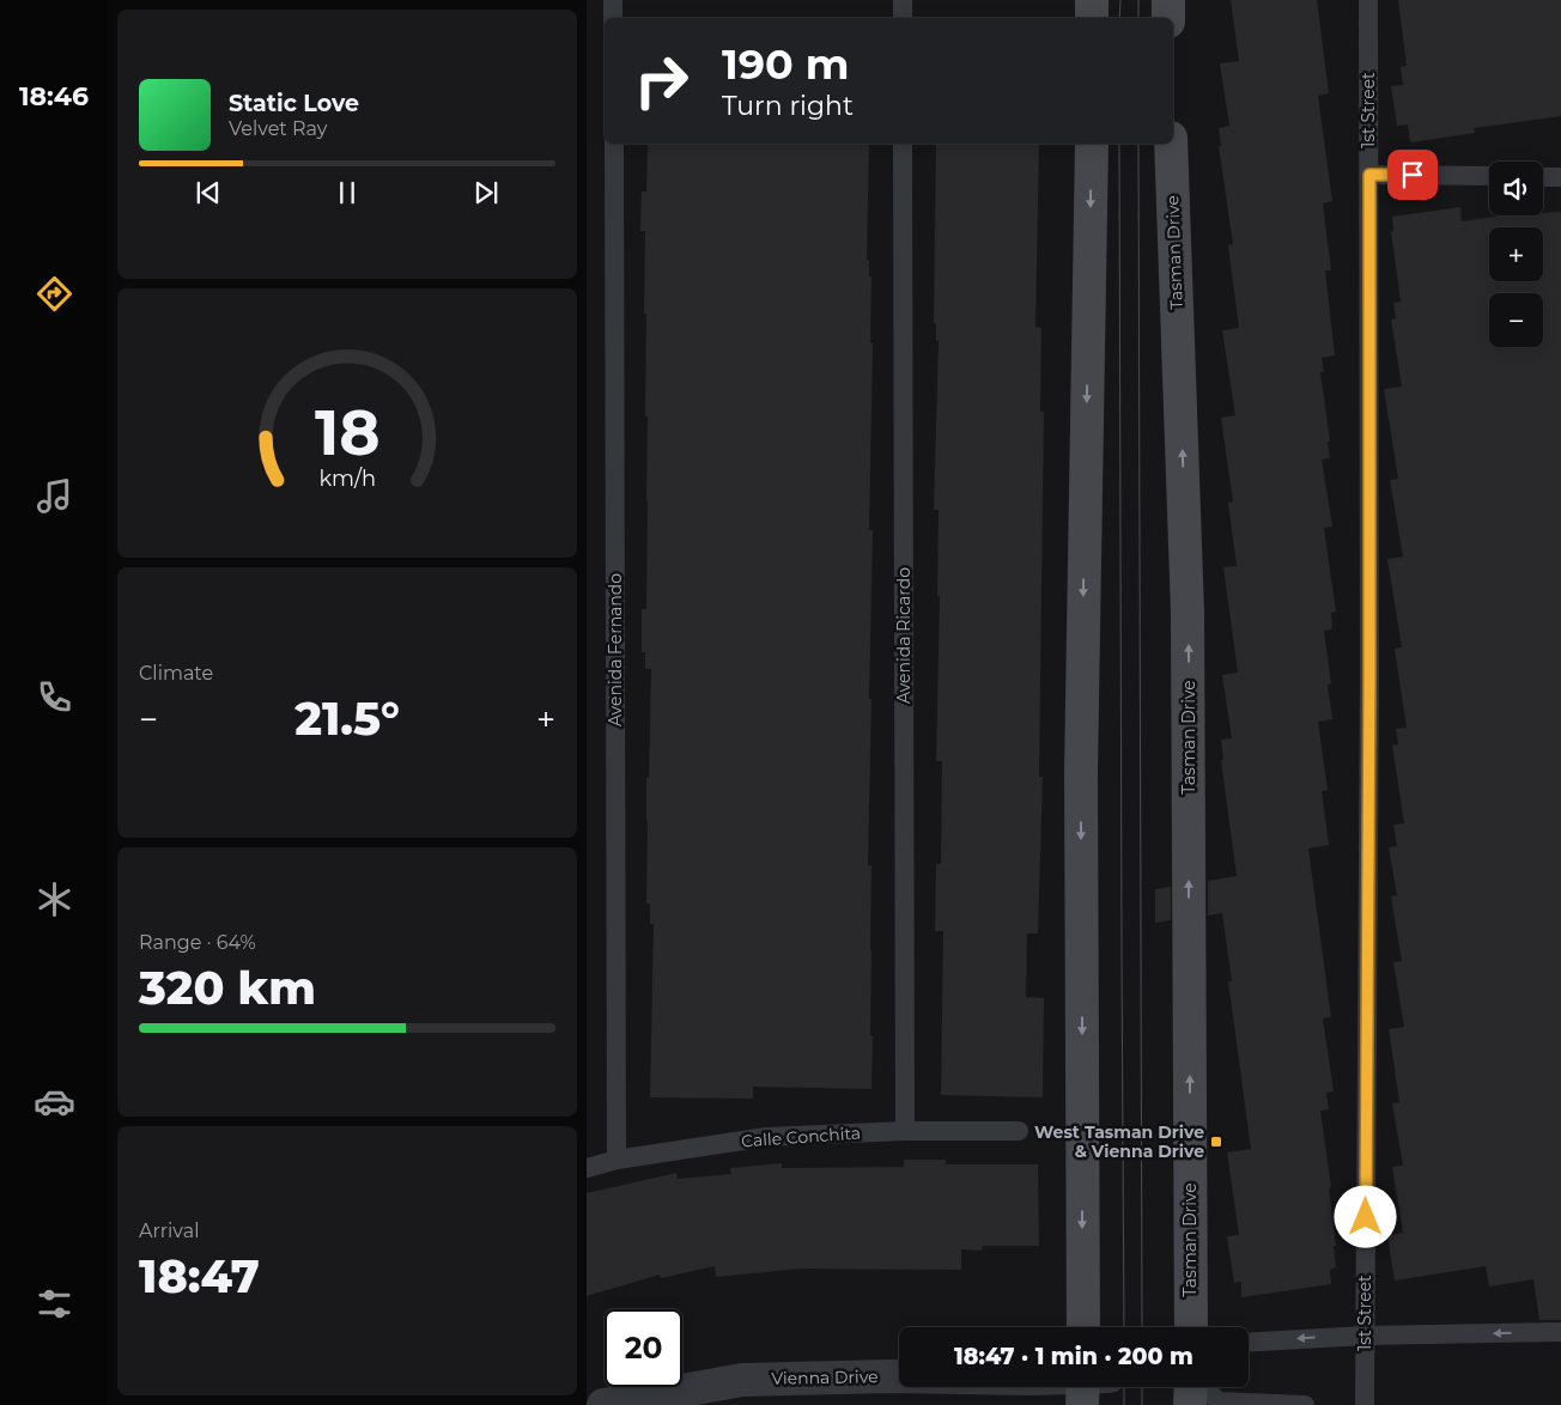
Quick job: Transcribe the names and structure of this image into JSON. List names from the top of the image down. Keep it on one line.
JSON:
{"streets":{"street":["Tasman Drive","Vienna Drive"],"lane":["1st Street","Avenida Ricardo","Avenida Fernando","Calle Conchita"]},"crossings":[["Avenida Ricardo","Calle Conchita"],["Avenida Fernando","Calle Conchita"]],"places":{"transit":["West Tasman Drive & Vienna Drive"]},"page":{"tabs":"18:46","turn":["190 m","Turn right"],"song":["Static Love","Velvet Ray"],"map_buttons":["+","−"],"tile":["Climate",["Range · 64%","320 km"],["Arrival","18:47"]],"heat":["−","21.5°","+"],"limit":"20","trip":"18:47 · 1 min · 200 m","gauge":["18","km/h"]}}
